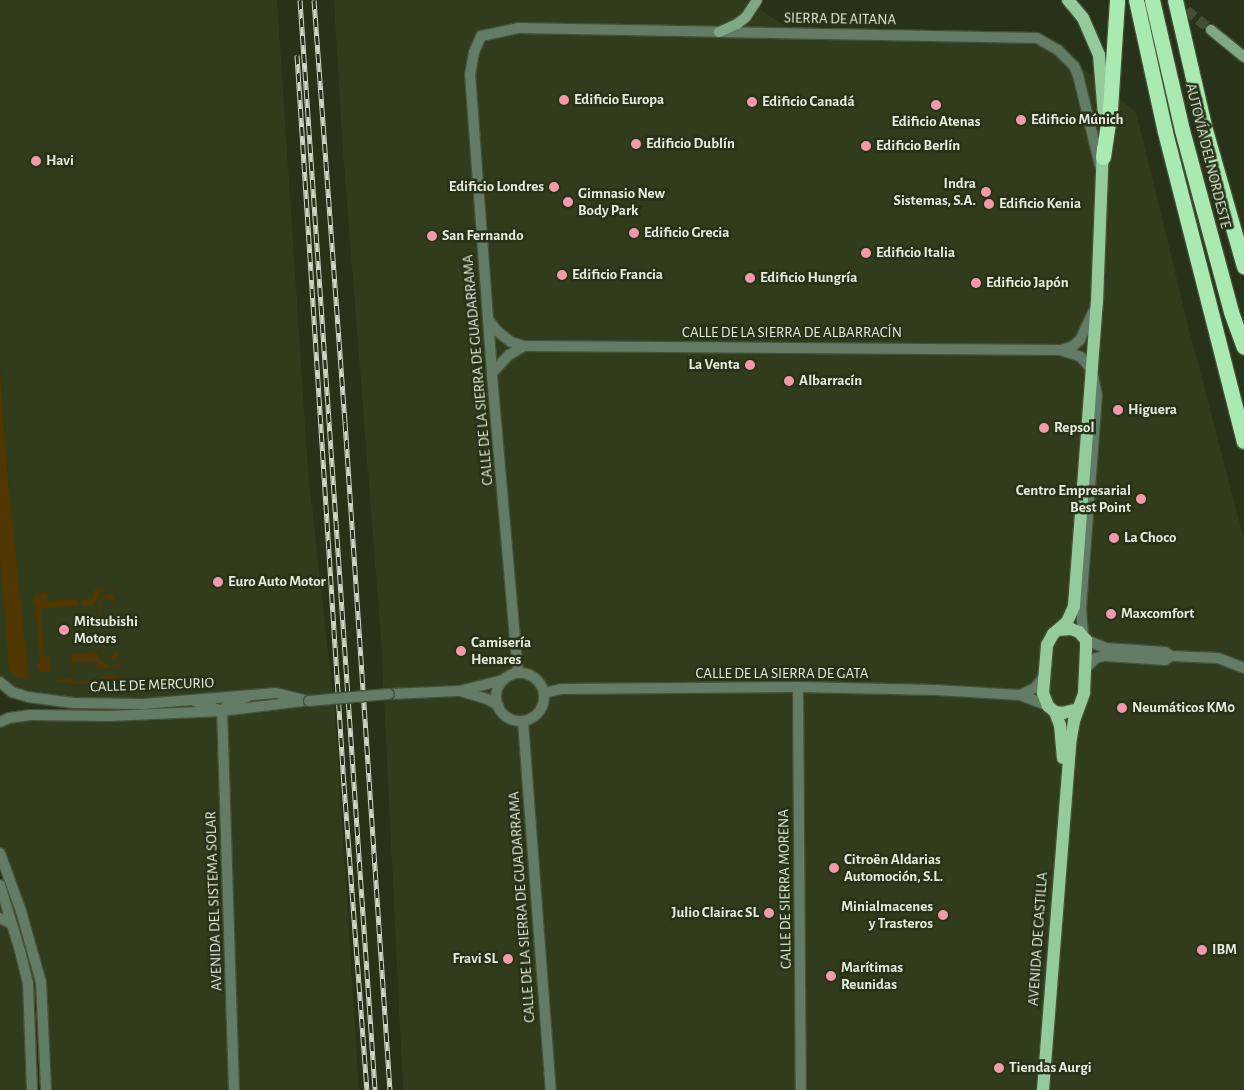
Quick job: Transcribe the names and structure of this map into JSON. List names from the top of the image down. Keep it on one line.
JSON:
{"streets":{"highway":["AUTOVÍA DEL NORDESTE"],"main road":["AVENIDA DE CASTILLA"],"street":["SIERRA DE AITANA","CALLE DE LA SIERRA DE ALBARRACÍN","CALLE DE LA SIERRA DE GUADARRAMA","CALLE DE LA SIERRA DE GATA","CALLE DE MERCURIO","CALLE DE SIERRA MORENA","AVENIDA DEL SISTEMA SOLAR"]},"crossings":[["SIERRA DE AITANA","CALLE DE LA SIERRA DE GUADARRAMA"],["CALLE DE LA SIERRA DE ALBARRACÍN","CALLE DE LA SIERRA DE GUADARRAMA"],["CALLE DE LA SIERRA DE GUADARRAMA","CALLE DE LA SIERRA DE GATA"],["CALLE DE LA SIERRA DE GATA","CALLE DE SIERRA MORENA"],["CALLE DE LA SIERRA DE GATA","AVENIDA DE CASTILLA"],["CALLE DE MERCURIO","AVENIDA DEL SISTEMA SOLAR"]],"places":["Edificio Europa","Edificio Canadá","Edificio Atenas","Edificio Múnich","Edificio Dublín","Edificio Berlín","Havi","Edificio Londres","Indra Sistemas, S.A.","Gimnasio New Body Park","Edificio Kenia","Edificio Grecia","San Fernando","Edificio Italia","Edificio Francia","Edificio Hungría","Edificio Japón","La Venta","Albarracín","Higuera","Repsol","Centro Empresarial Best Point","La Choco","Euro Auto Motor","Maxcomfort","Mitsubishi Motors","Camisería Henares","Neumáticos KM0","Citroën Aldarias Automoción, S.L.","Julio Clairac SL","Minialmacenes y Trasteros","IBM","Fravi SL","Marítimas Reunidas","Tiendas Aurgi"]}
